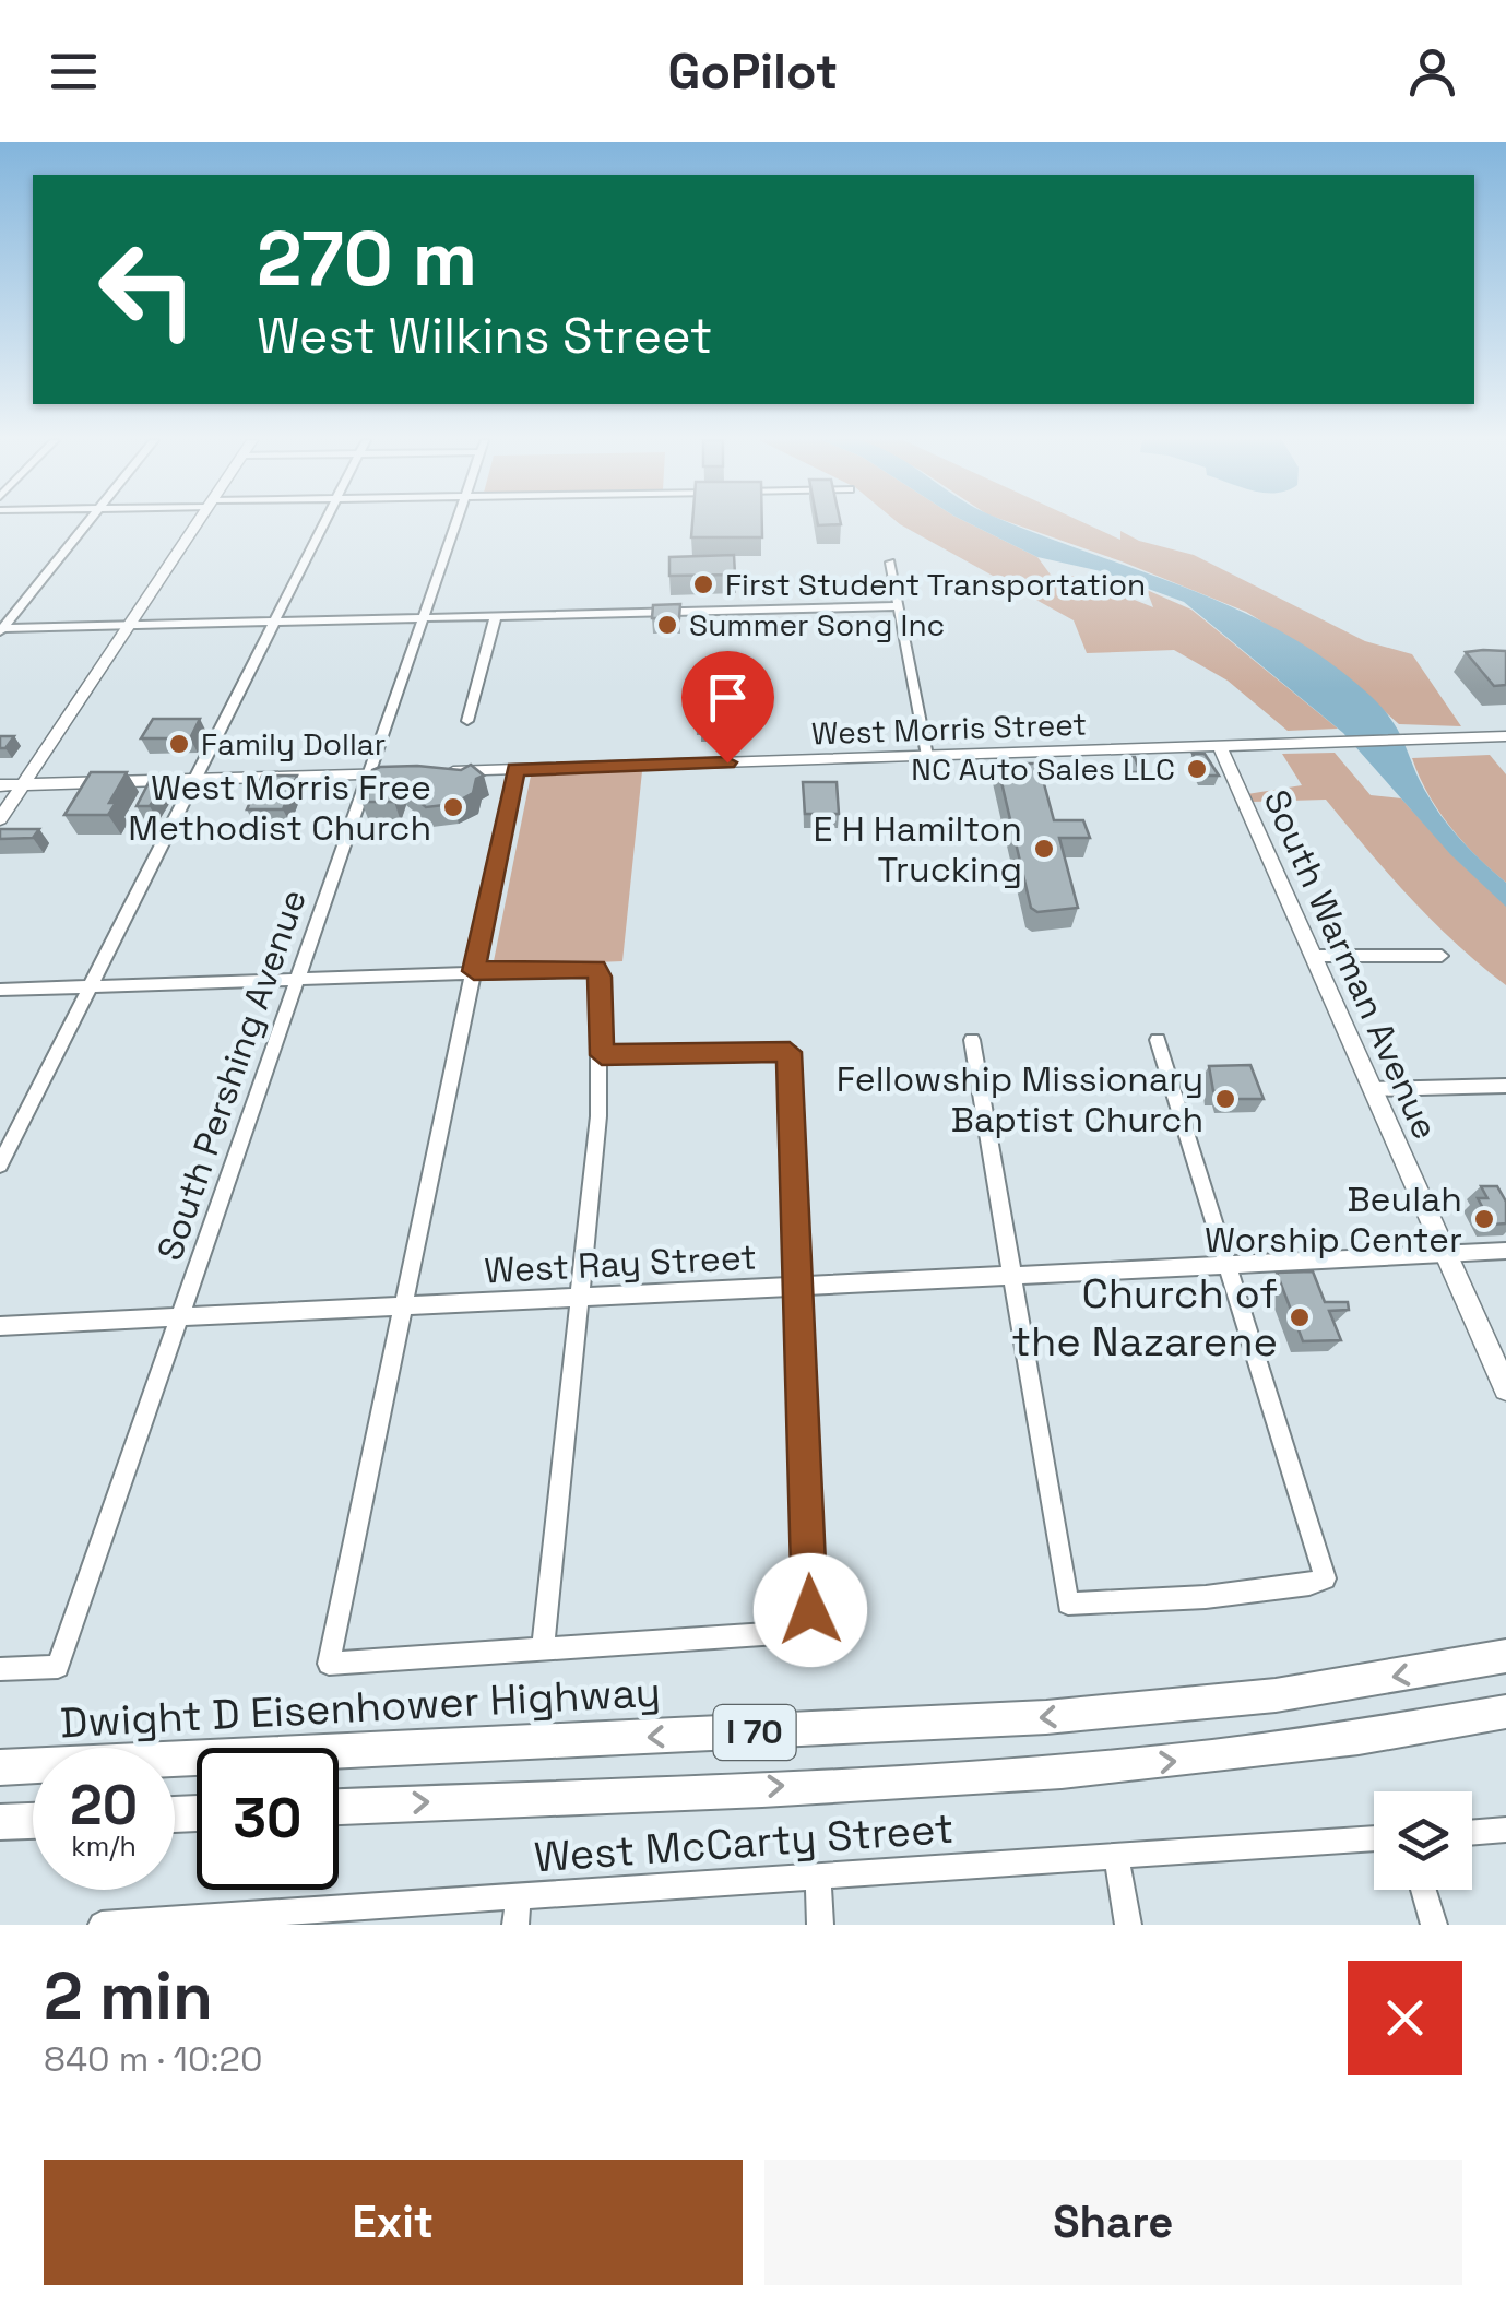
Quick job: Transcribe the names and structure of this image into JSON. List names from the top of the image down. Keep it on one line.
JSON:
{"streets":{"highway":["Dwight D Eisenhower Highway","I 70"],"main road":["West Morris Street","South Warman Avenue"],"street":["South Pershing Avenue","West Ray Street","West McCarty Street"]},"crossings":[["West Morris Street","South Warman Avenue"],["South Warman Avenue","West Ray Street"],["South Pershing Avenue","West Ray Street"]],"places":["First Student Transportation","Summer Song Inc","Family Dollar","NC Auto Sales LLC","West Morris Free Methodist Church","E H Hamilton Trucking","Fellowship Missionary Baptist Church","Beulah Worship Center","Church of the Nazarene"],"page":{"header":"GoPilot","turn":["270 m","West Wilkins Street"],"speed":"20 km/h","limit":"30","heading":["2 min","840 m · 10:20"],"buttons":["Exit","Share"]}}
